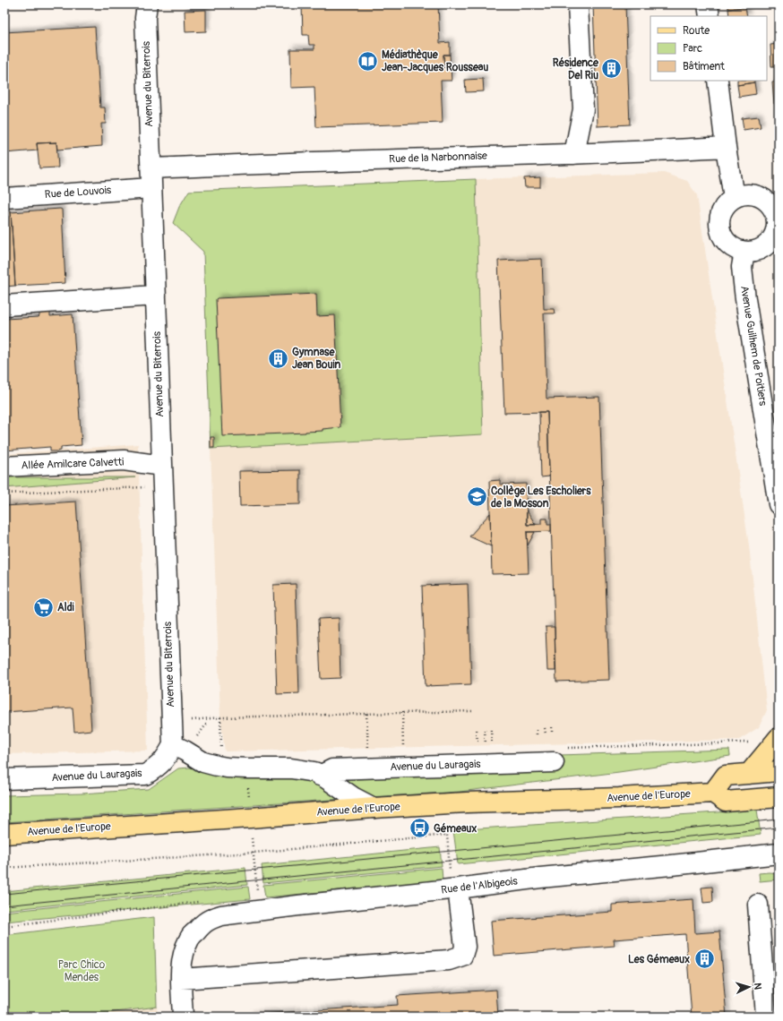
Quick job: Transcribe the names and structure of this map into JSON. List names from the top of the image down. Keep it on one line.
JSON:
{"streets":{"main road":["Avenue de l'Europe"],"street":["Avenue du Biterrois","Rue de la Narbonnaise","Rue de Louvois","Avenue Guilhem de Poitiers","Allée Amilcare Calvetti","Avenue du Lauragais","Rue de l'Albigeois"]},"crossings":[["Avenue du Biterrois","Rue de la Narbonnaise"],["Avenue du Biterrois","Rue de Louvois"],["Avenue du Biterrois","Allée Amilcare Calvetti"],["Avenue du Biterrois","Avenue du Lauragais"]],"parks":["Parc Chico Mendes"],"places":{"library":["Médiathèque Jean-Jacques Rousseau"],"building":["Résidence Del Riu","Gymnase Jean Bouin","Les Gémeaux"],"school or university":["Collège Les Escholiers de la Mosson"],"supermarket":["Aldi"],"bus stop":["Gémeaux"]},"legend":["Route","Parc","Bâtiment"],"north":"right"}
